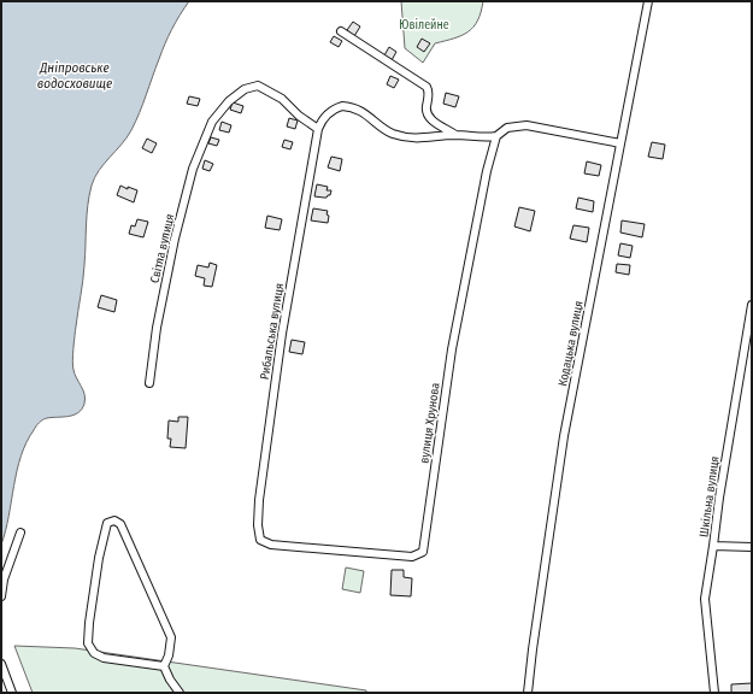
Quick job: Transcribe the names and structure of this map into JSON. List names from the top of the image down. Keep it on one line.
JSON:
{"streets":{"street":["Світла вулиця","Рибальська вулиця","Кодацька вулиця","вулиця Хрунова","Шкільна вулиця"]},"crossings":[["Світла вулиця","Рибальська вулиця"],["Рибальська вулиця","вулиця Хрунова"]],"water":["Дніпровське водосховище"],"parks":["Ювілейне"]}
